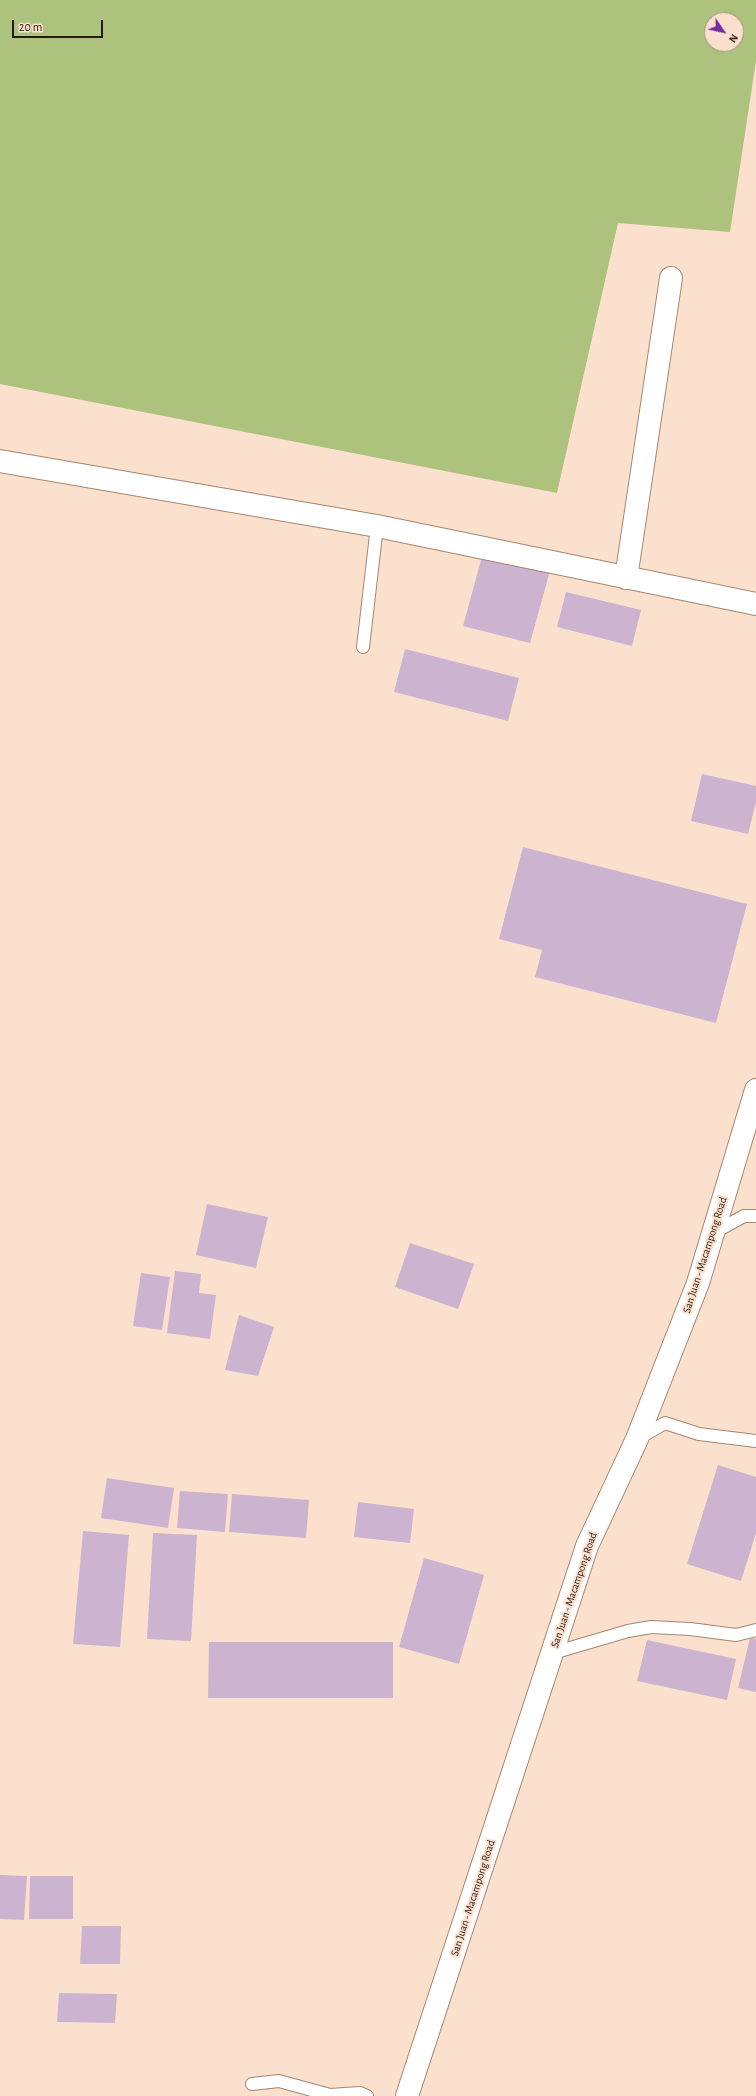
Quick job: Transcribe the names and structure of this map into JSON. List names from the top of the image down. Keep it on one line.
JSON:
{"streets":{"street":["San Juan - Macampong Road"]},"scale_bar":"20 m","north":"bottom right"}
